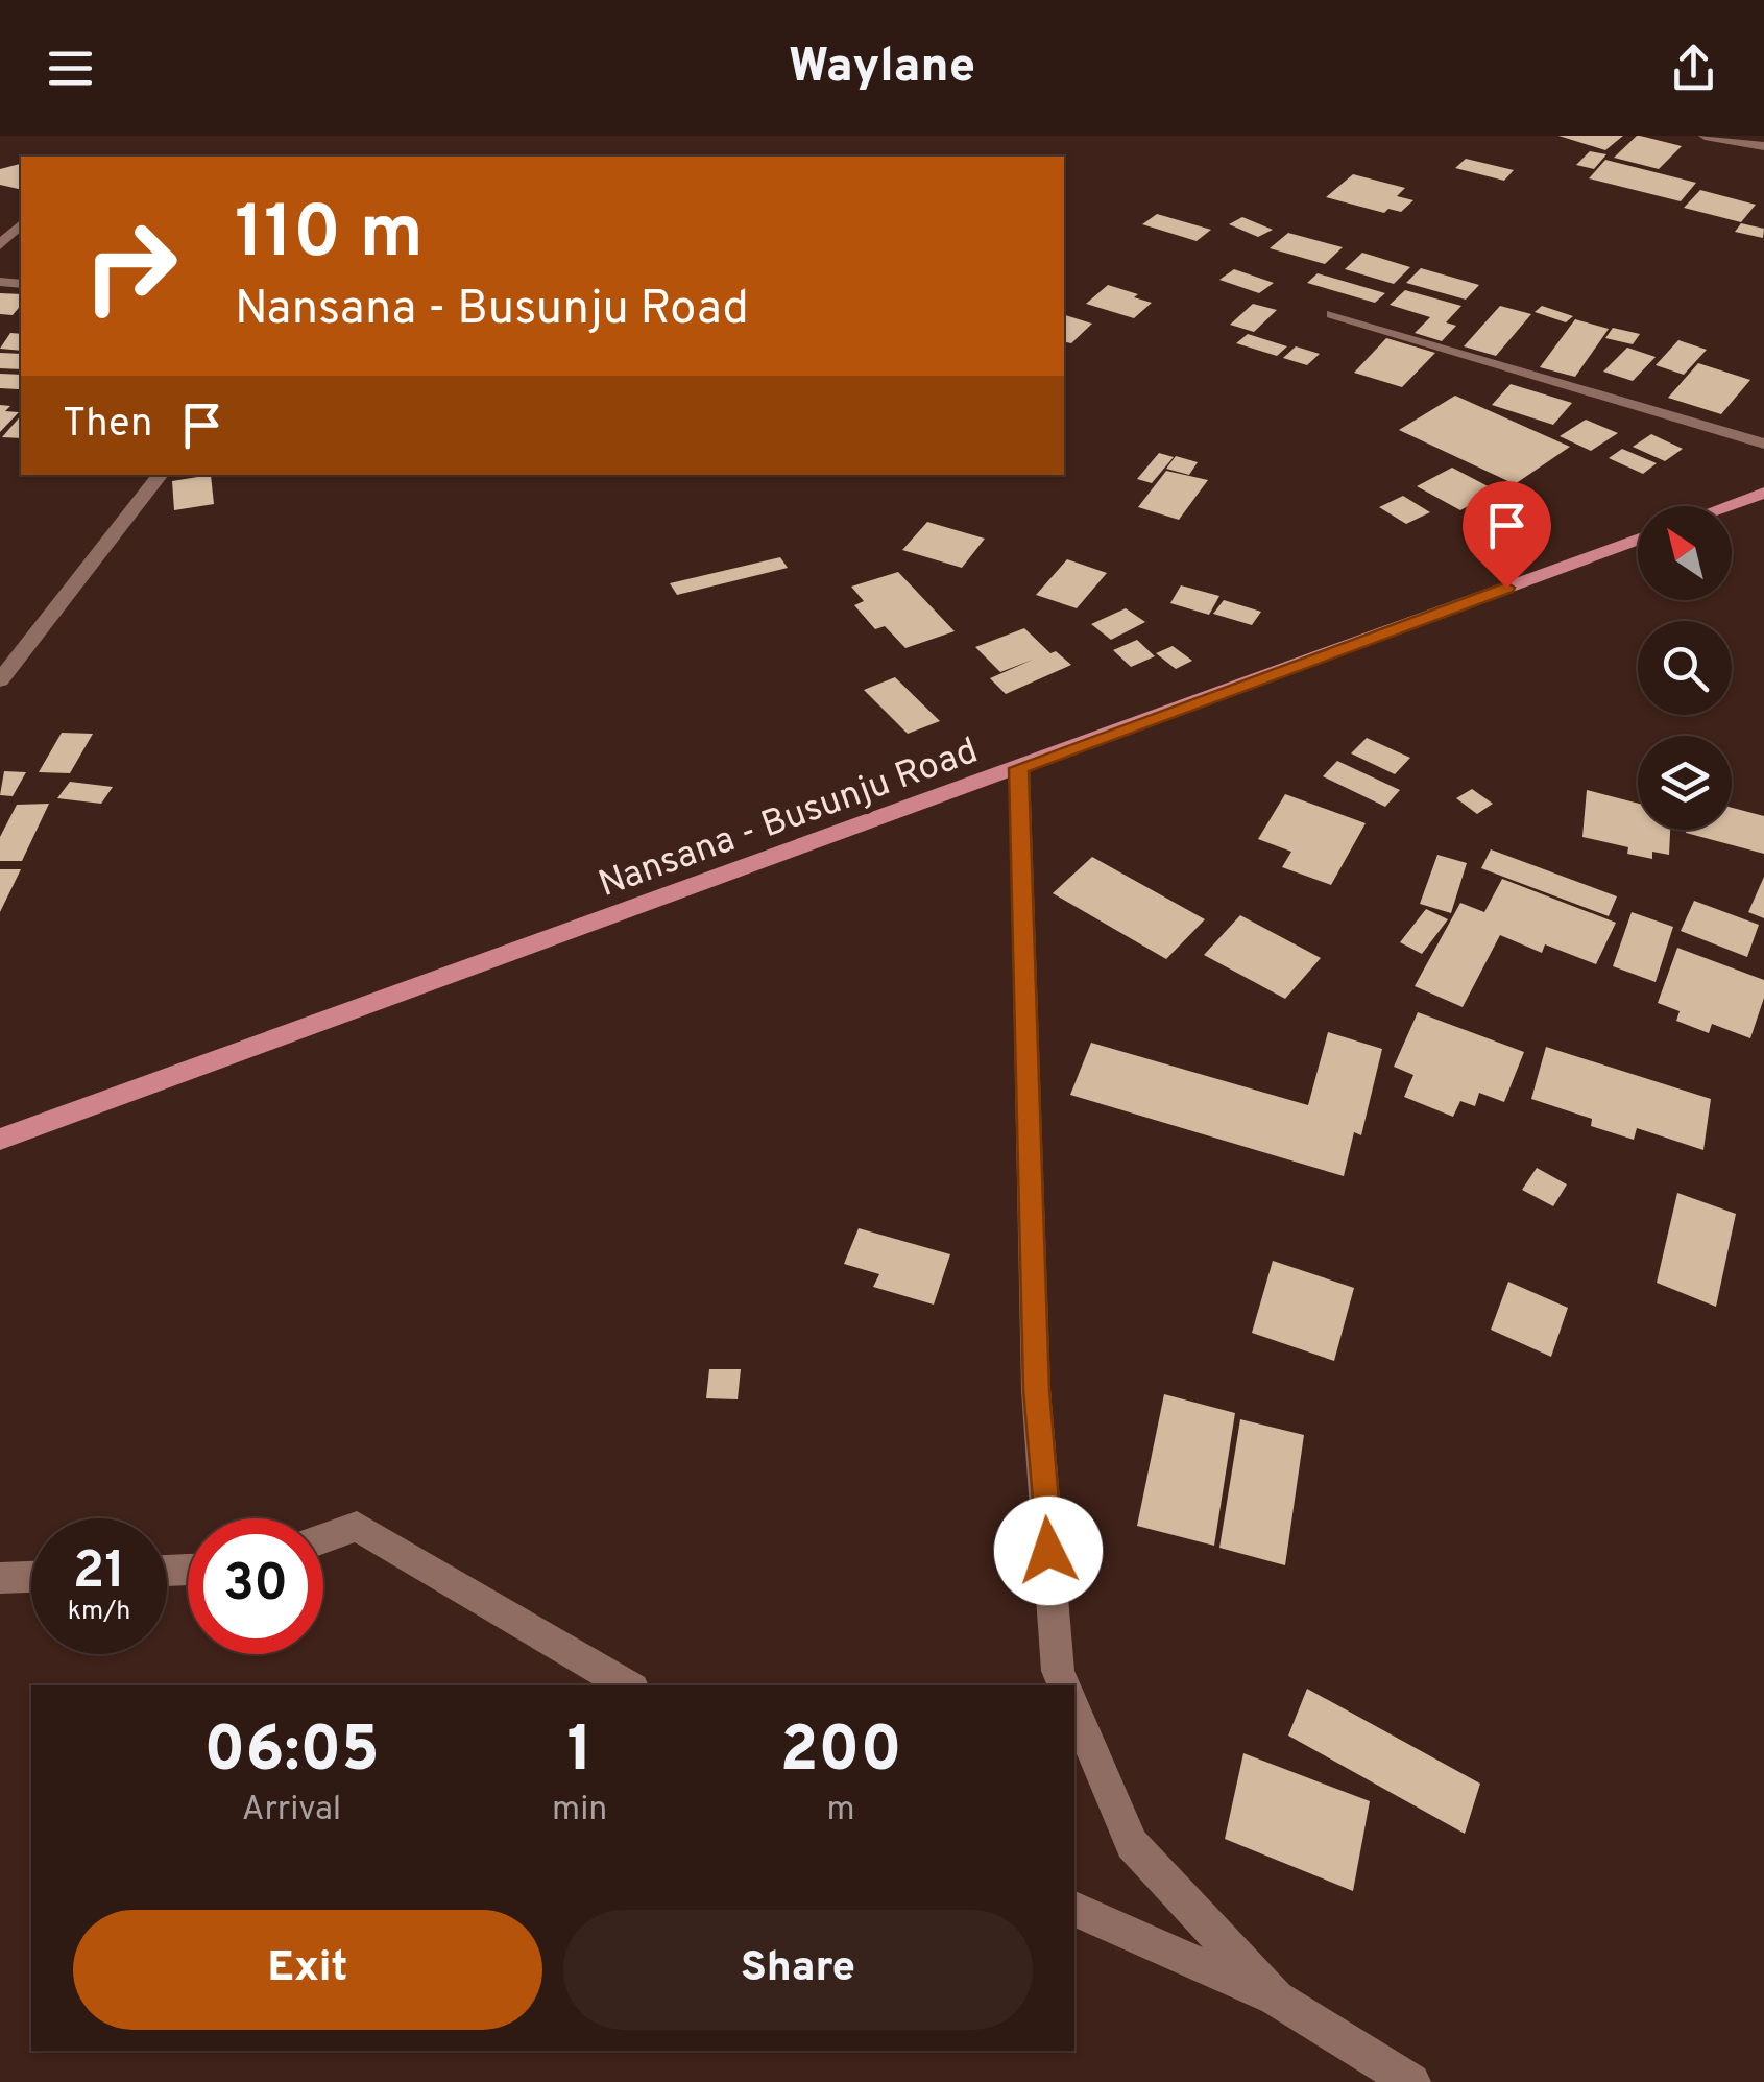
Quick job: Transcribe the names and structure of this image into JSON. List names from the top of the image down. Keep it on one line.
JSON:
{"streets":{"main road":["Nansana - Busunju Road"]},"north":"top left","page":{"header":"Waylane","turn":["110 m","Nansana - Busunju Road"],"then":"Then","speed":"21 km/h","limit":"30","eta":["06:05","Arrival","1","min","200","m"],"buttons":["Exit","Share"]}}
